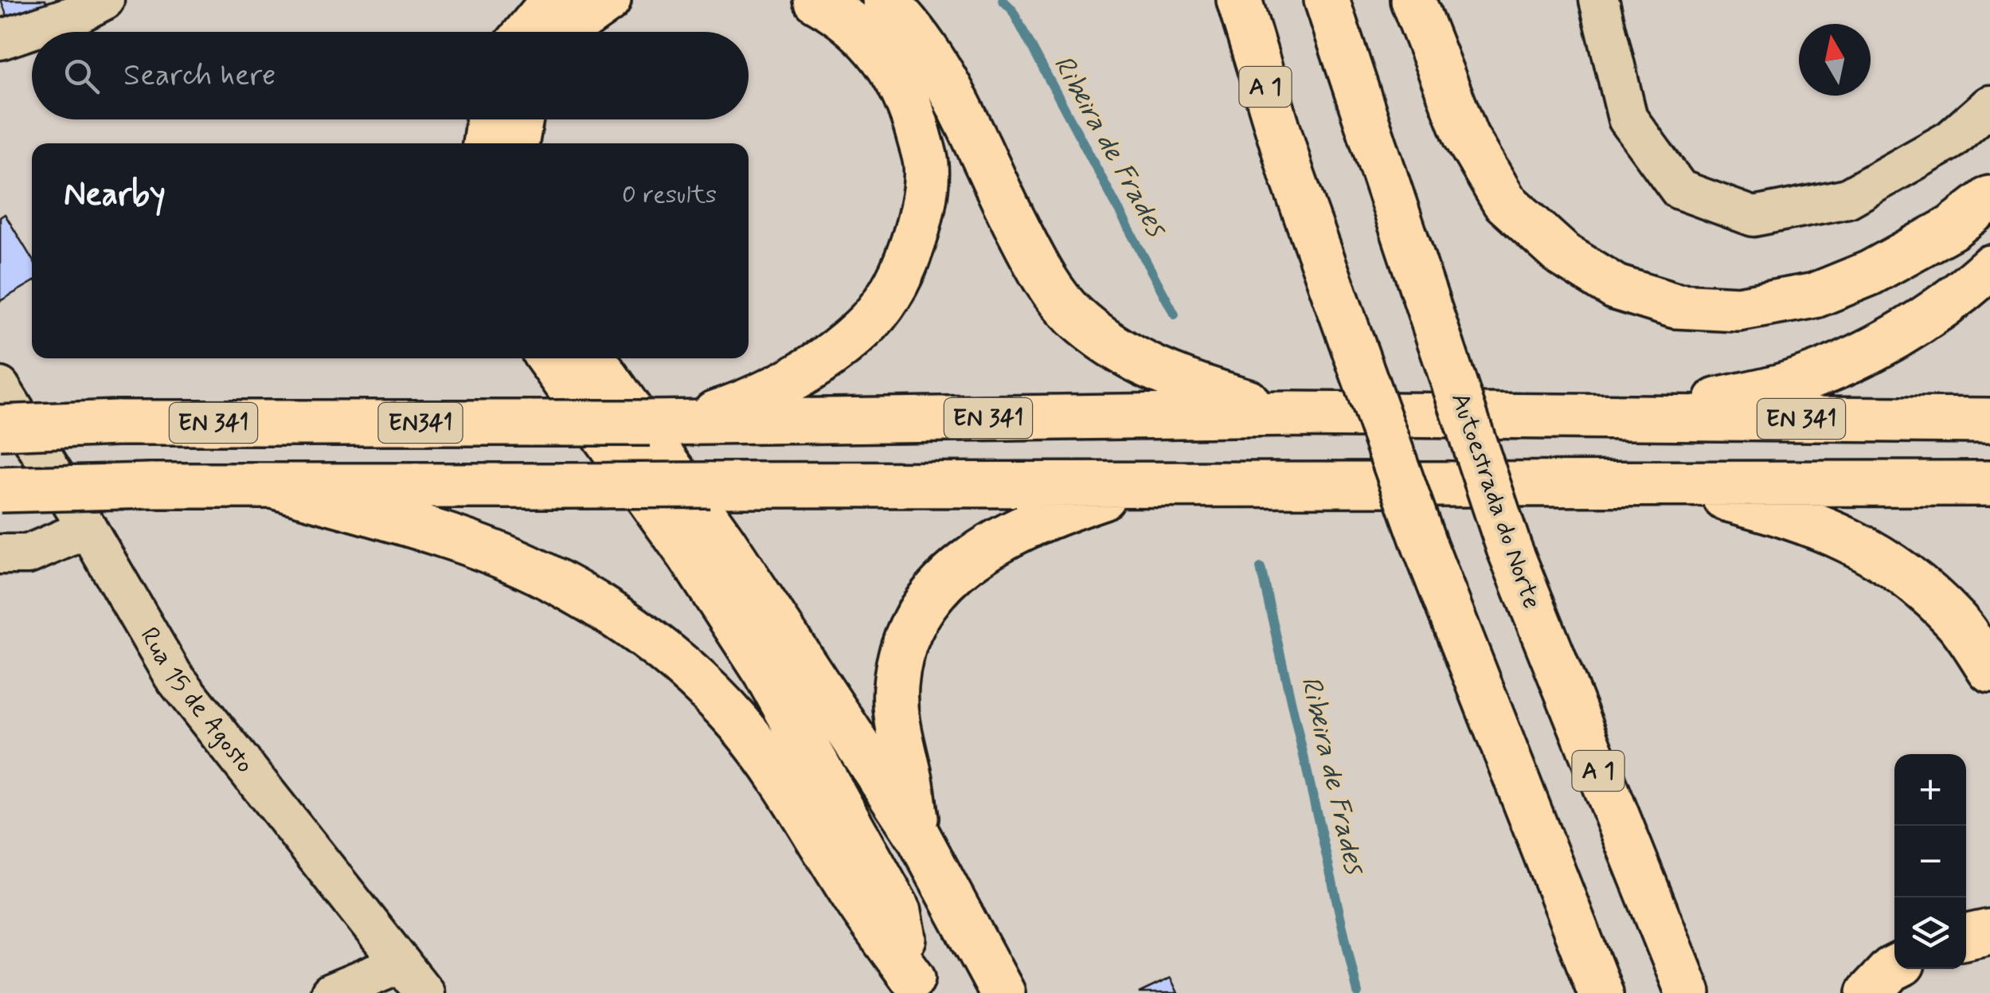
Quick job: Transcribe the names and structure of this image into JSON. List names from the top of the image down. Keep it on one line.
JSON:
{"streets":{"highway":["A 1","EN 341","EN341","Autoestrada do Norte"],"street":["Rua 15 de Agosto"]},"crossings":[["EN 341","EN341"]],"water":["Ribeira de Frades"],"north":"top","page":{"search":"Search here","heading":["Nearby","0 results"],"map_buttons":["+","−"]}}
